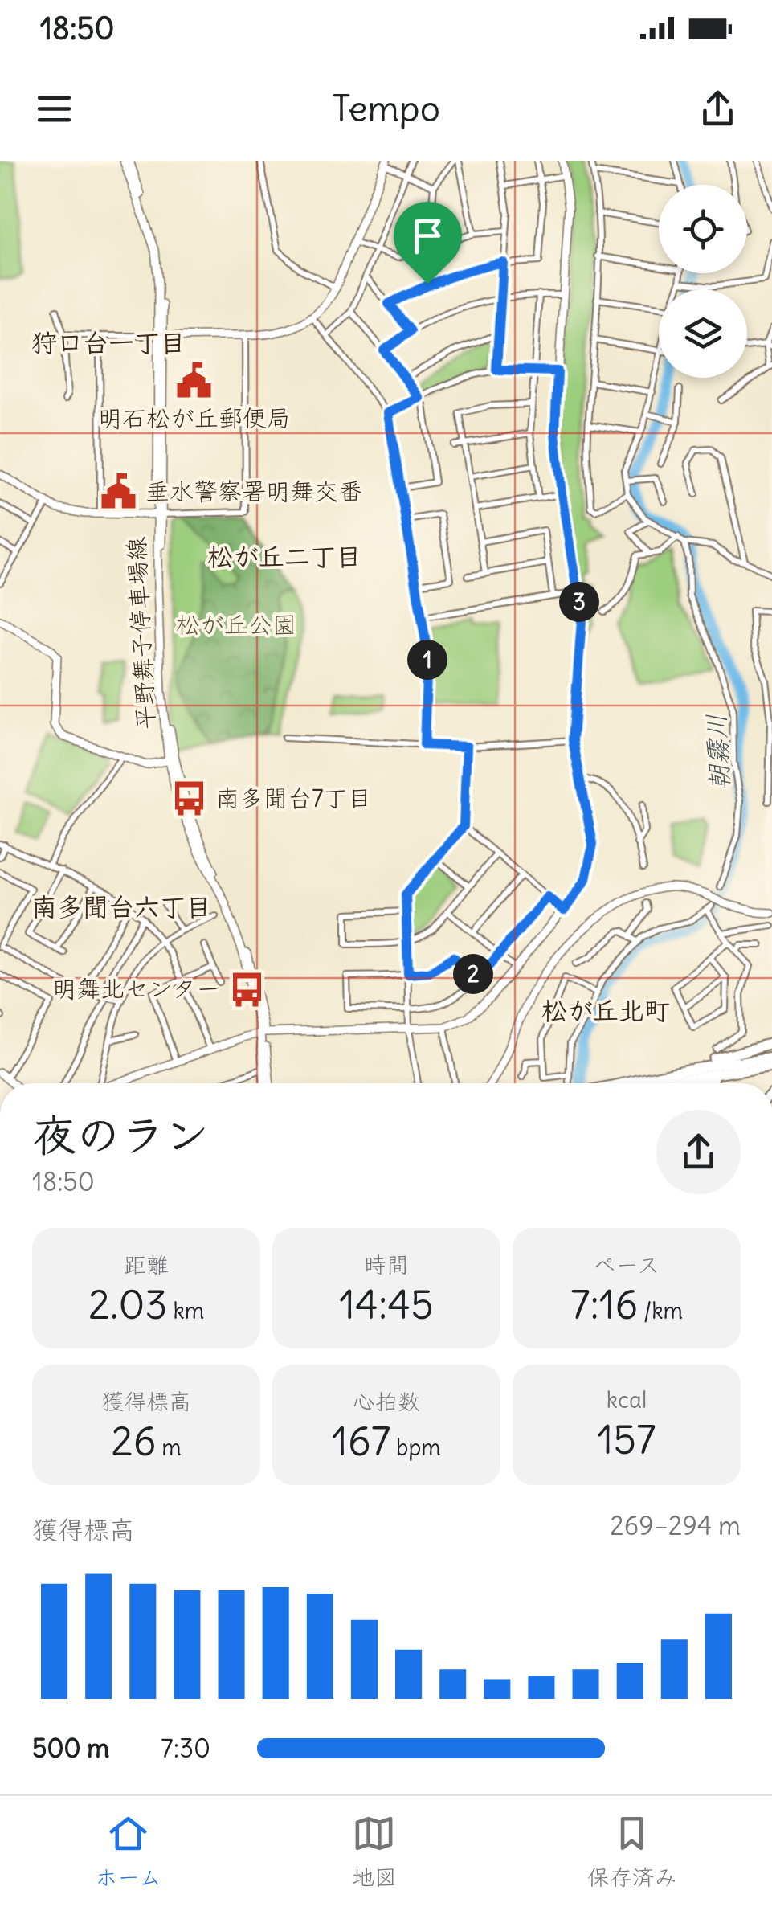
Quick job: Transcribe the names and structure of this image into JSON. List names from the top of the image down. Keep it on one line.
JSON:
{"streets":{"street":["平野舞子停車場線"]},"districts":["狩口台一丁目","松が丘二丁目","南多聞台六丁目","松が丘北町"],"water":["朝霧川"],"parks":["松が丘公園"],"places":{"public building":["明石松が丘郵便局","垂水警察署明舞交番"],"bus stop":["南多聞台7丁目","明舞北センター"]},"page":{"status":"18:50","header":"Tempo","pins":["3","1","2"],"heading":["夜のラン","18:50"],"stats":[["距離","2.03 km"],["時間","14:45"],["ペース","7:16 /km"],["獲得標高","26 m"],["心拍数","167 bpm"],["kcal","157"]],"chart":["獲得標高","269–294 m"],"list":[{"name":"500 m","note":"7:30"}],"tabs":["ホーム","地図","保存済み"]}}
